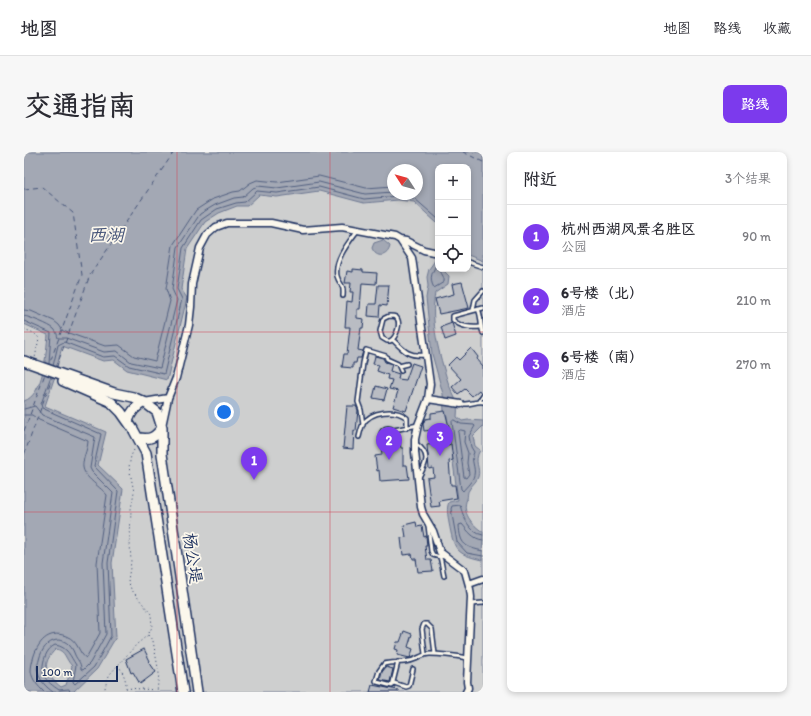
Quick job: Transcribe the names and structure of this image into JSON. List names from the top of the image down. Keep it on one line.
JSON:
{"streets":{"main road":["杨公堤"]},"water":["西湖"],"scale_bar":"100 m","north":"top left","page":{"header":"地图","nav":["地图","路线","收藏"],"buttons":"路线","title":"交通指南","heading":["附近","3个结果"],"map_buttons":["+","−"],"list":[{"mark":"1","name":"杭州西湖风景名胜区","note":"公园","value":"90 m"},{"mark":"2","name":"6号楼（北）","note":"酒店","value":"210 m"},{"mark":"3","name":"6号楼（南）","note":"酒店","value":"270 m"}],"pins":["3","2","1"],"scale":"100 m"}}
